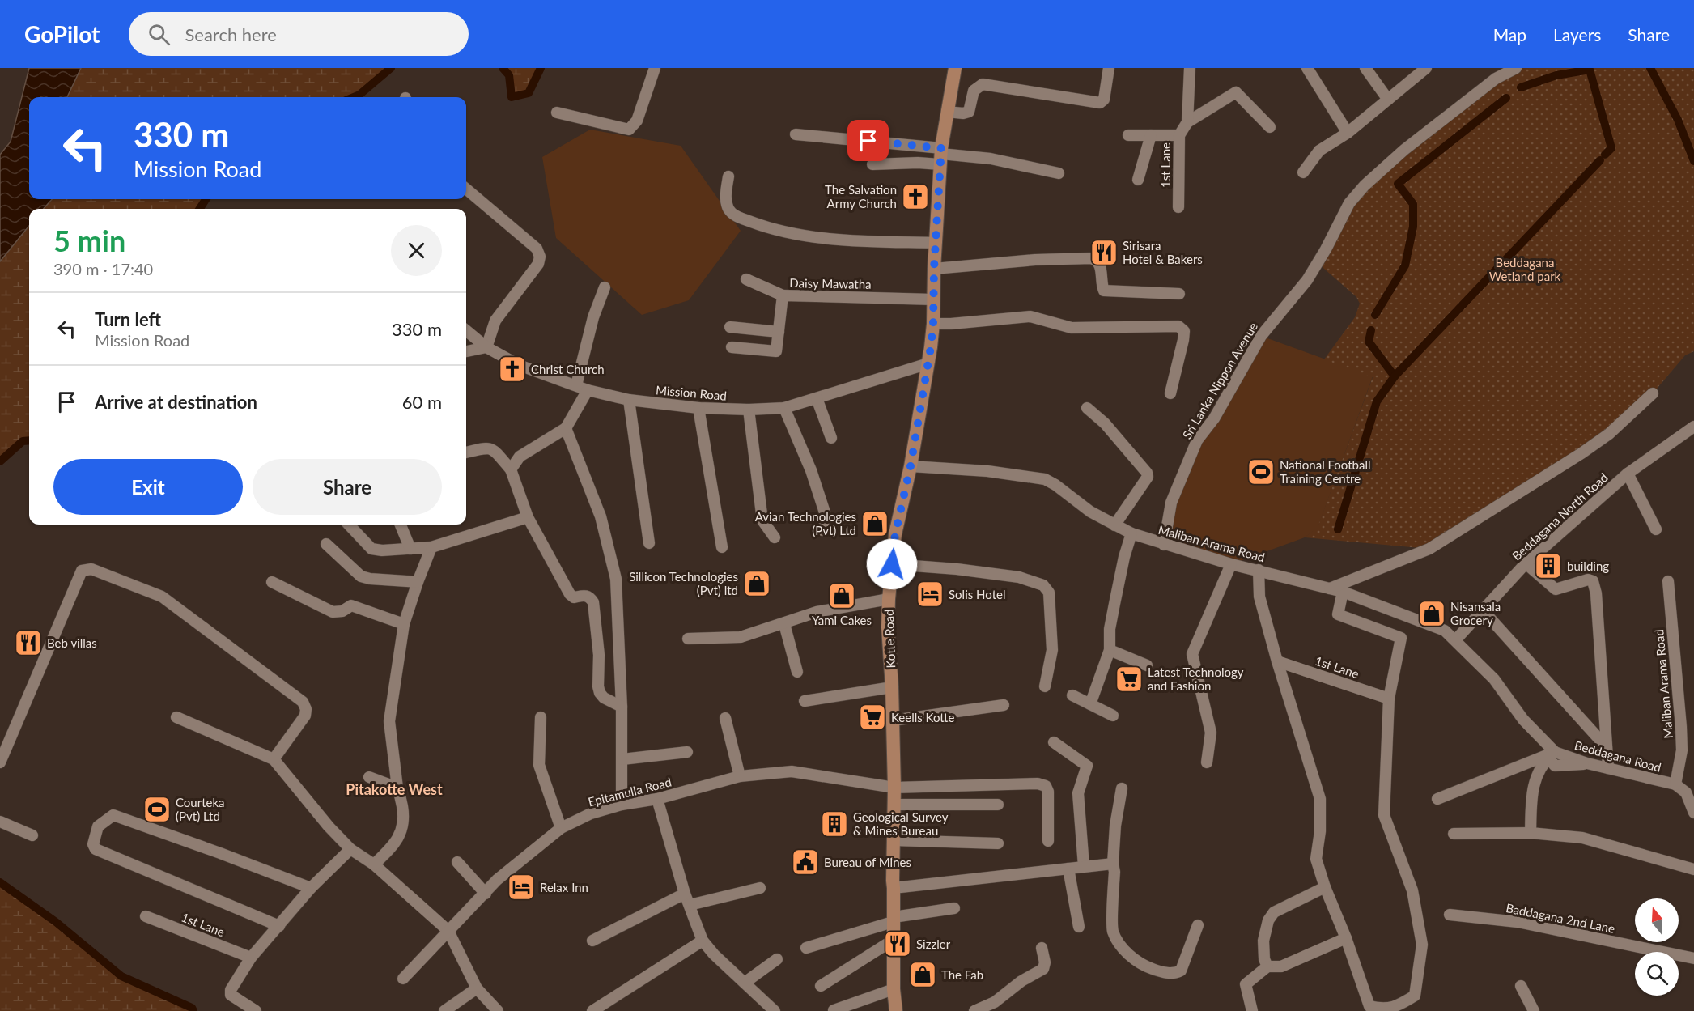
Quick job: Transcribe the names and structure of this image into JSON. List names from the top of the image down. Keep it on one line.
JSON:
{"streets":{"main road":["Kotte Road"],"street":["1st Lane","Daisy Mawatha","Sri Lanka Nippon Avenue","Mission Road","Beddagana North Road","Maliban Arama Road","Beddagana Road","Epitamulla Road","Baddagana 2nd Lane"]},"crossings":[["Daisy Mawatha","Kotte Road"],["Sri Lanka Nippon Avenue","Maliban Arama Road"],["Mission Road","Kotte Road"],["Beddagana North Road","Maliban Arama Road"],["Maliban Arama Road","Kotte Road"],["Maliban Arama Road","Beddagana Road"],["Kotte Road","Epitamulla Road"]],"districts":["Pitakotte West"],"parks":["Beddagana Wetland park"],"places":{"church":["The Salvation Army Church","Christ Church"],"restaurant":["Sirisara Hotel & Bakers","Beb villas","Sizzler"],"sports":["National Football Training Centre","Courteka (Pvt) Ltd"],"shop":["Avian Technologies (Pvt) Ltd","Sillicon Technologies (Pvt) ltd","Yami Cakes","Nisansala Grocery","The Fab"],"building":["building","Geological Survey & Mines Bureau"],"hotel":["Solis Hotel","Relax Inn"],"supermarket":["Latest Technology and Fashion","Keells Kotte"],"public building":["Bureau of Mines"]},"north":"top","page":{"header":"GoPilot","search":"Search here","nav":["Map","Layers","Share"],"turn":["330 m","Mission Road"],"heading":["5 min","390 m · 17:40"],"list":[{"name":"Turn left","note":"Mission Road","value":"330 m"},{"name":"Arrive at destination","value":"60 m"}],"buttons":["Exit","Share"]}}
